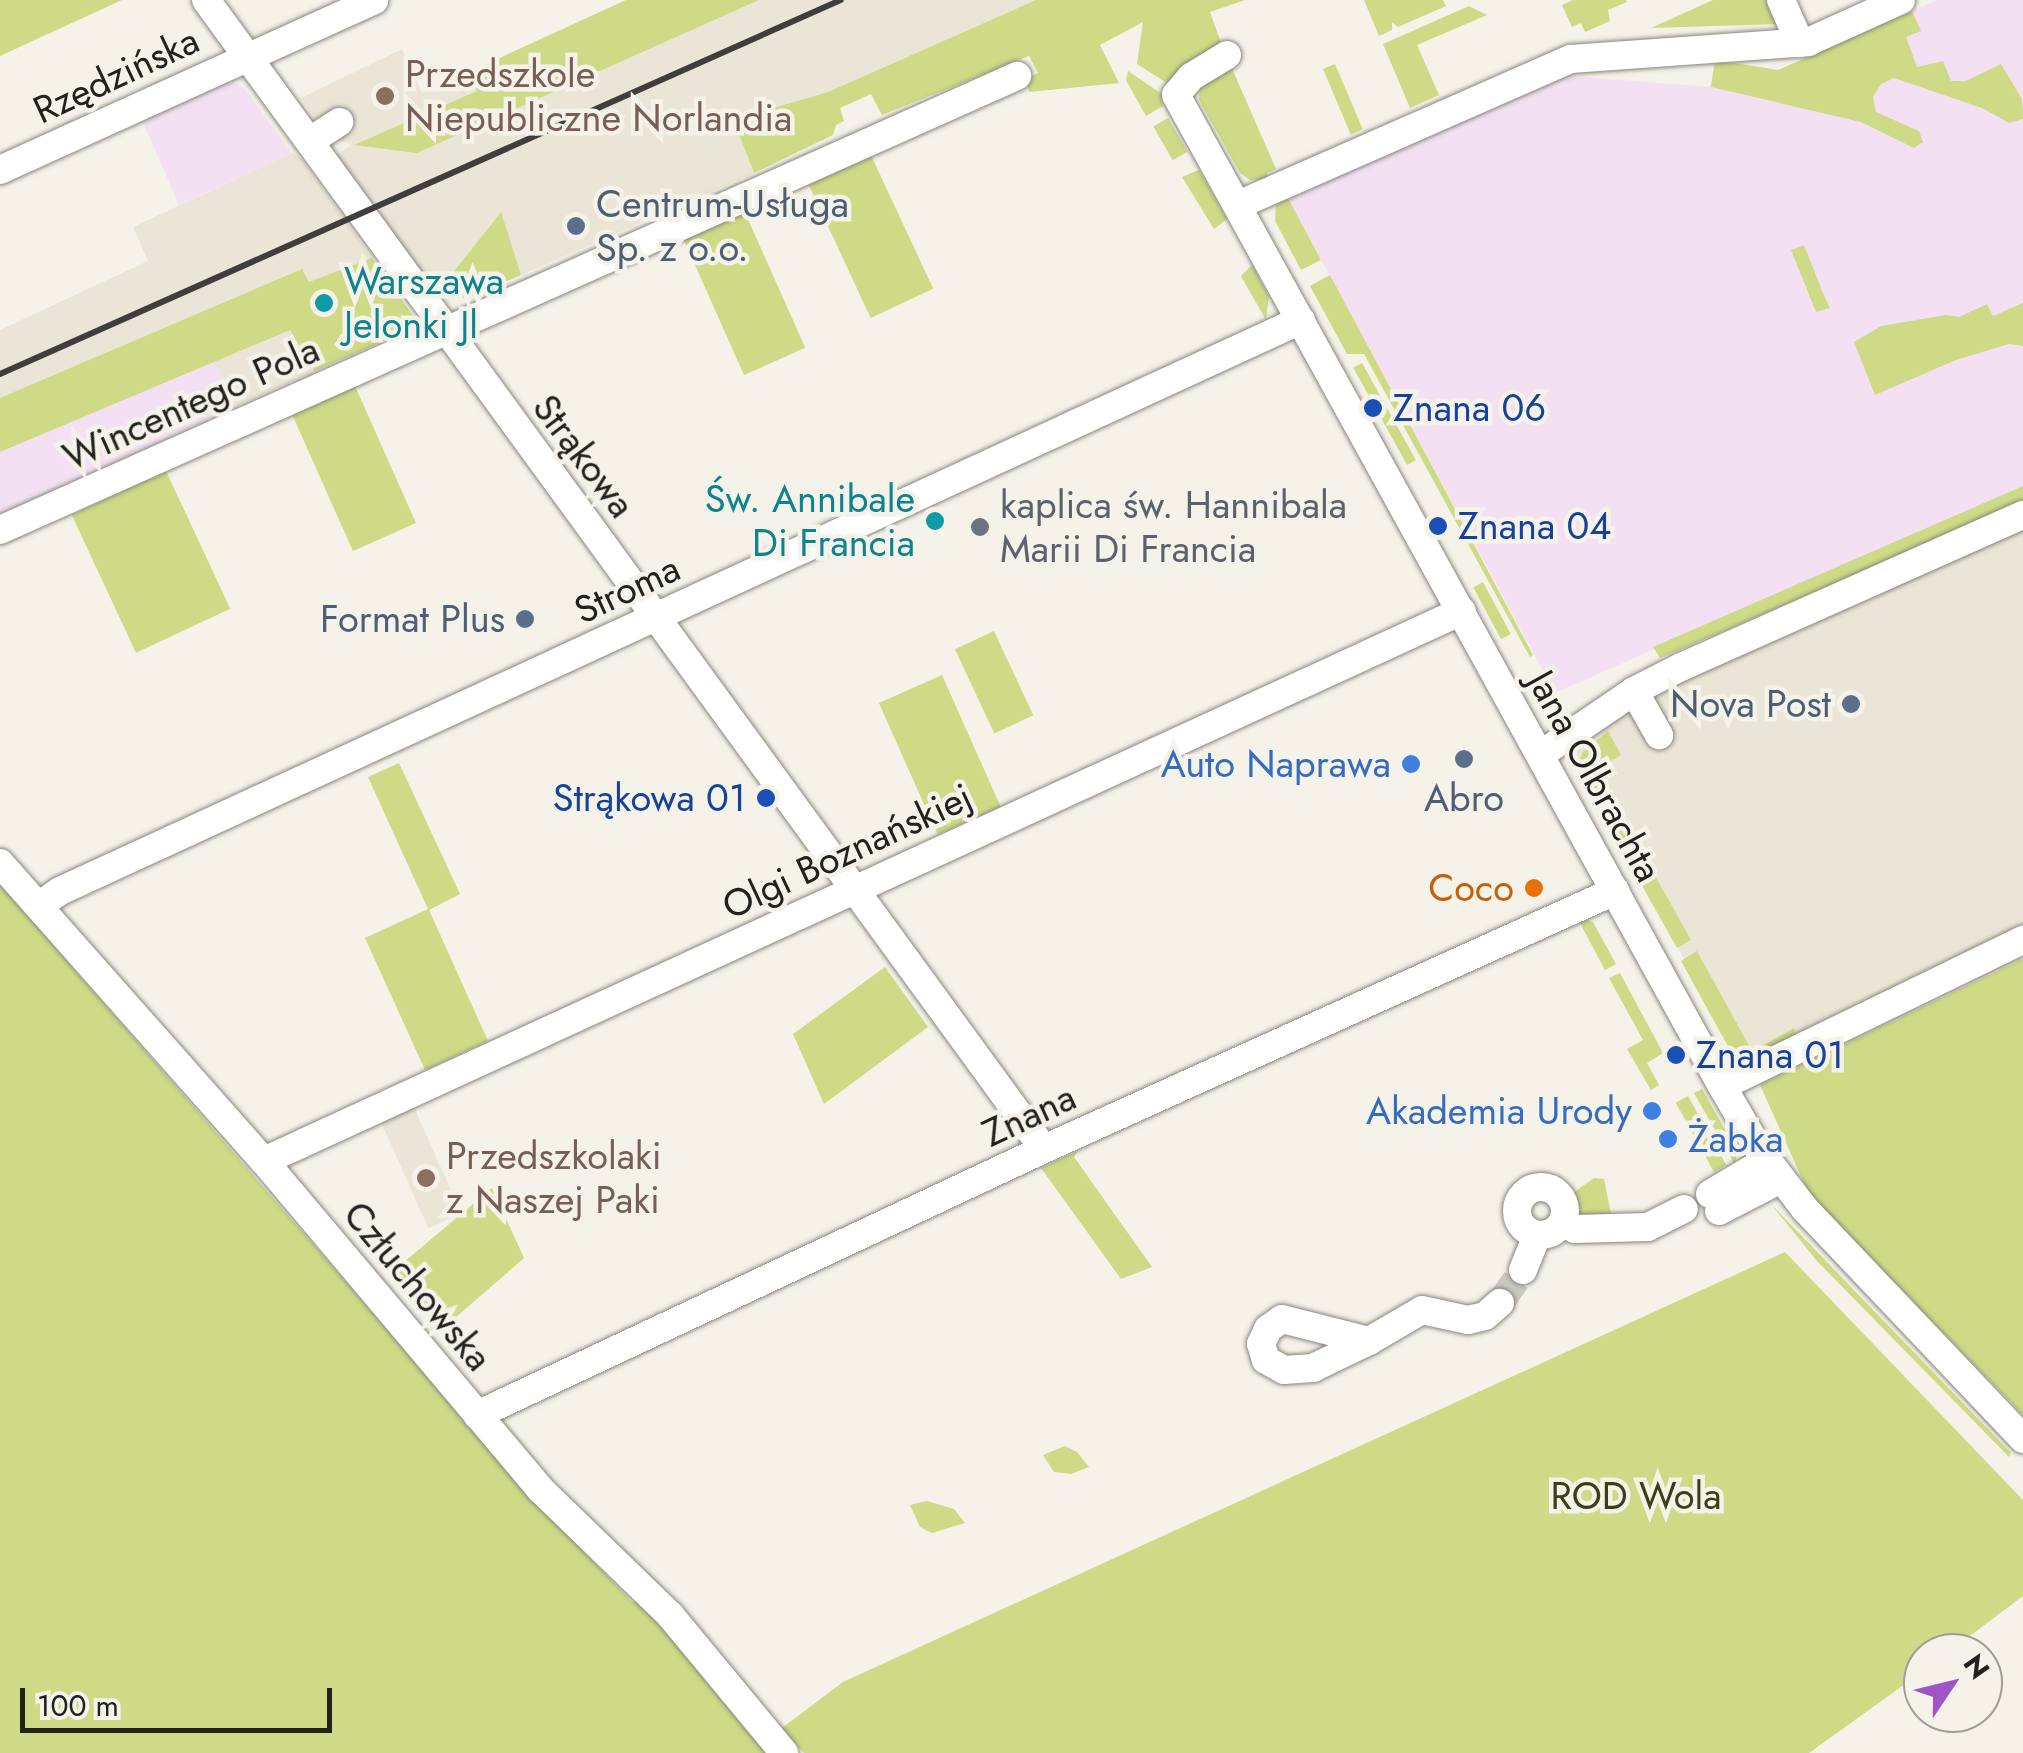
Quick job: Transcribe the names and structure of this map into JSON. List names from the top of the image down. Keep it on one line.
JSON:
{"streets":{"street":["Rzędzińska","Wincentego Pola","Strąkowa","Stroma","Jana Olbrachta","Olgi Boznańskiej","Znana","Człuchowska"]},"crossings":[["Rzędzińska","Strąkowa"],["Wincentego Pola","Strąkowa"],["Strąkowa","Stroma"],["Strąkowa","Olgi Boznańskiej"],["Strąkowa","Znana"],["Stroma","Jana Olbrachta"],["Stroma","Człuchowska"],["Jana Olbrachta","Olgi Boznańskiej"],["Jana Olbrachta","Znana"],["Olgi Boznańskiej","Człuchowska"],["Znana","Człuchowska"]],"parks":["ROD Wola"],"places":["Przedszkole Niepubliczne Norlandia","Centrum-Usługa Sp. z o.o.","Warszawa Jelonki Jl","Znana 06","Św. Annibale Di Francia","Znana 04","kaplica św. Hannibala Marii Di Francia","Format Plus","Nova Post","Abro","Auto Naprawa","Strąkowa 01","Coco","Znana 01","Akademia Urody","Żabka","Przedszkolaki z Naszej Paki"],"scale_bar":"100 m","north":"top right"}
